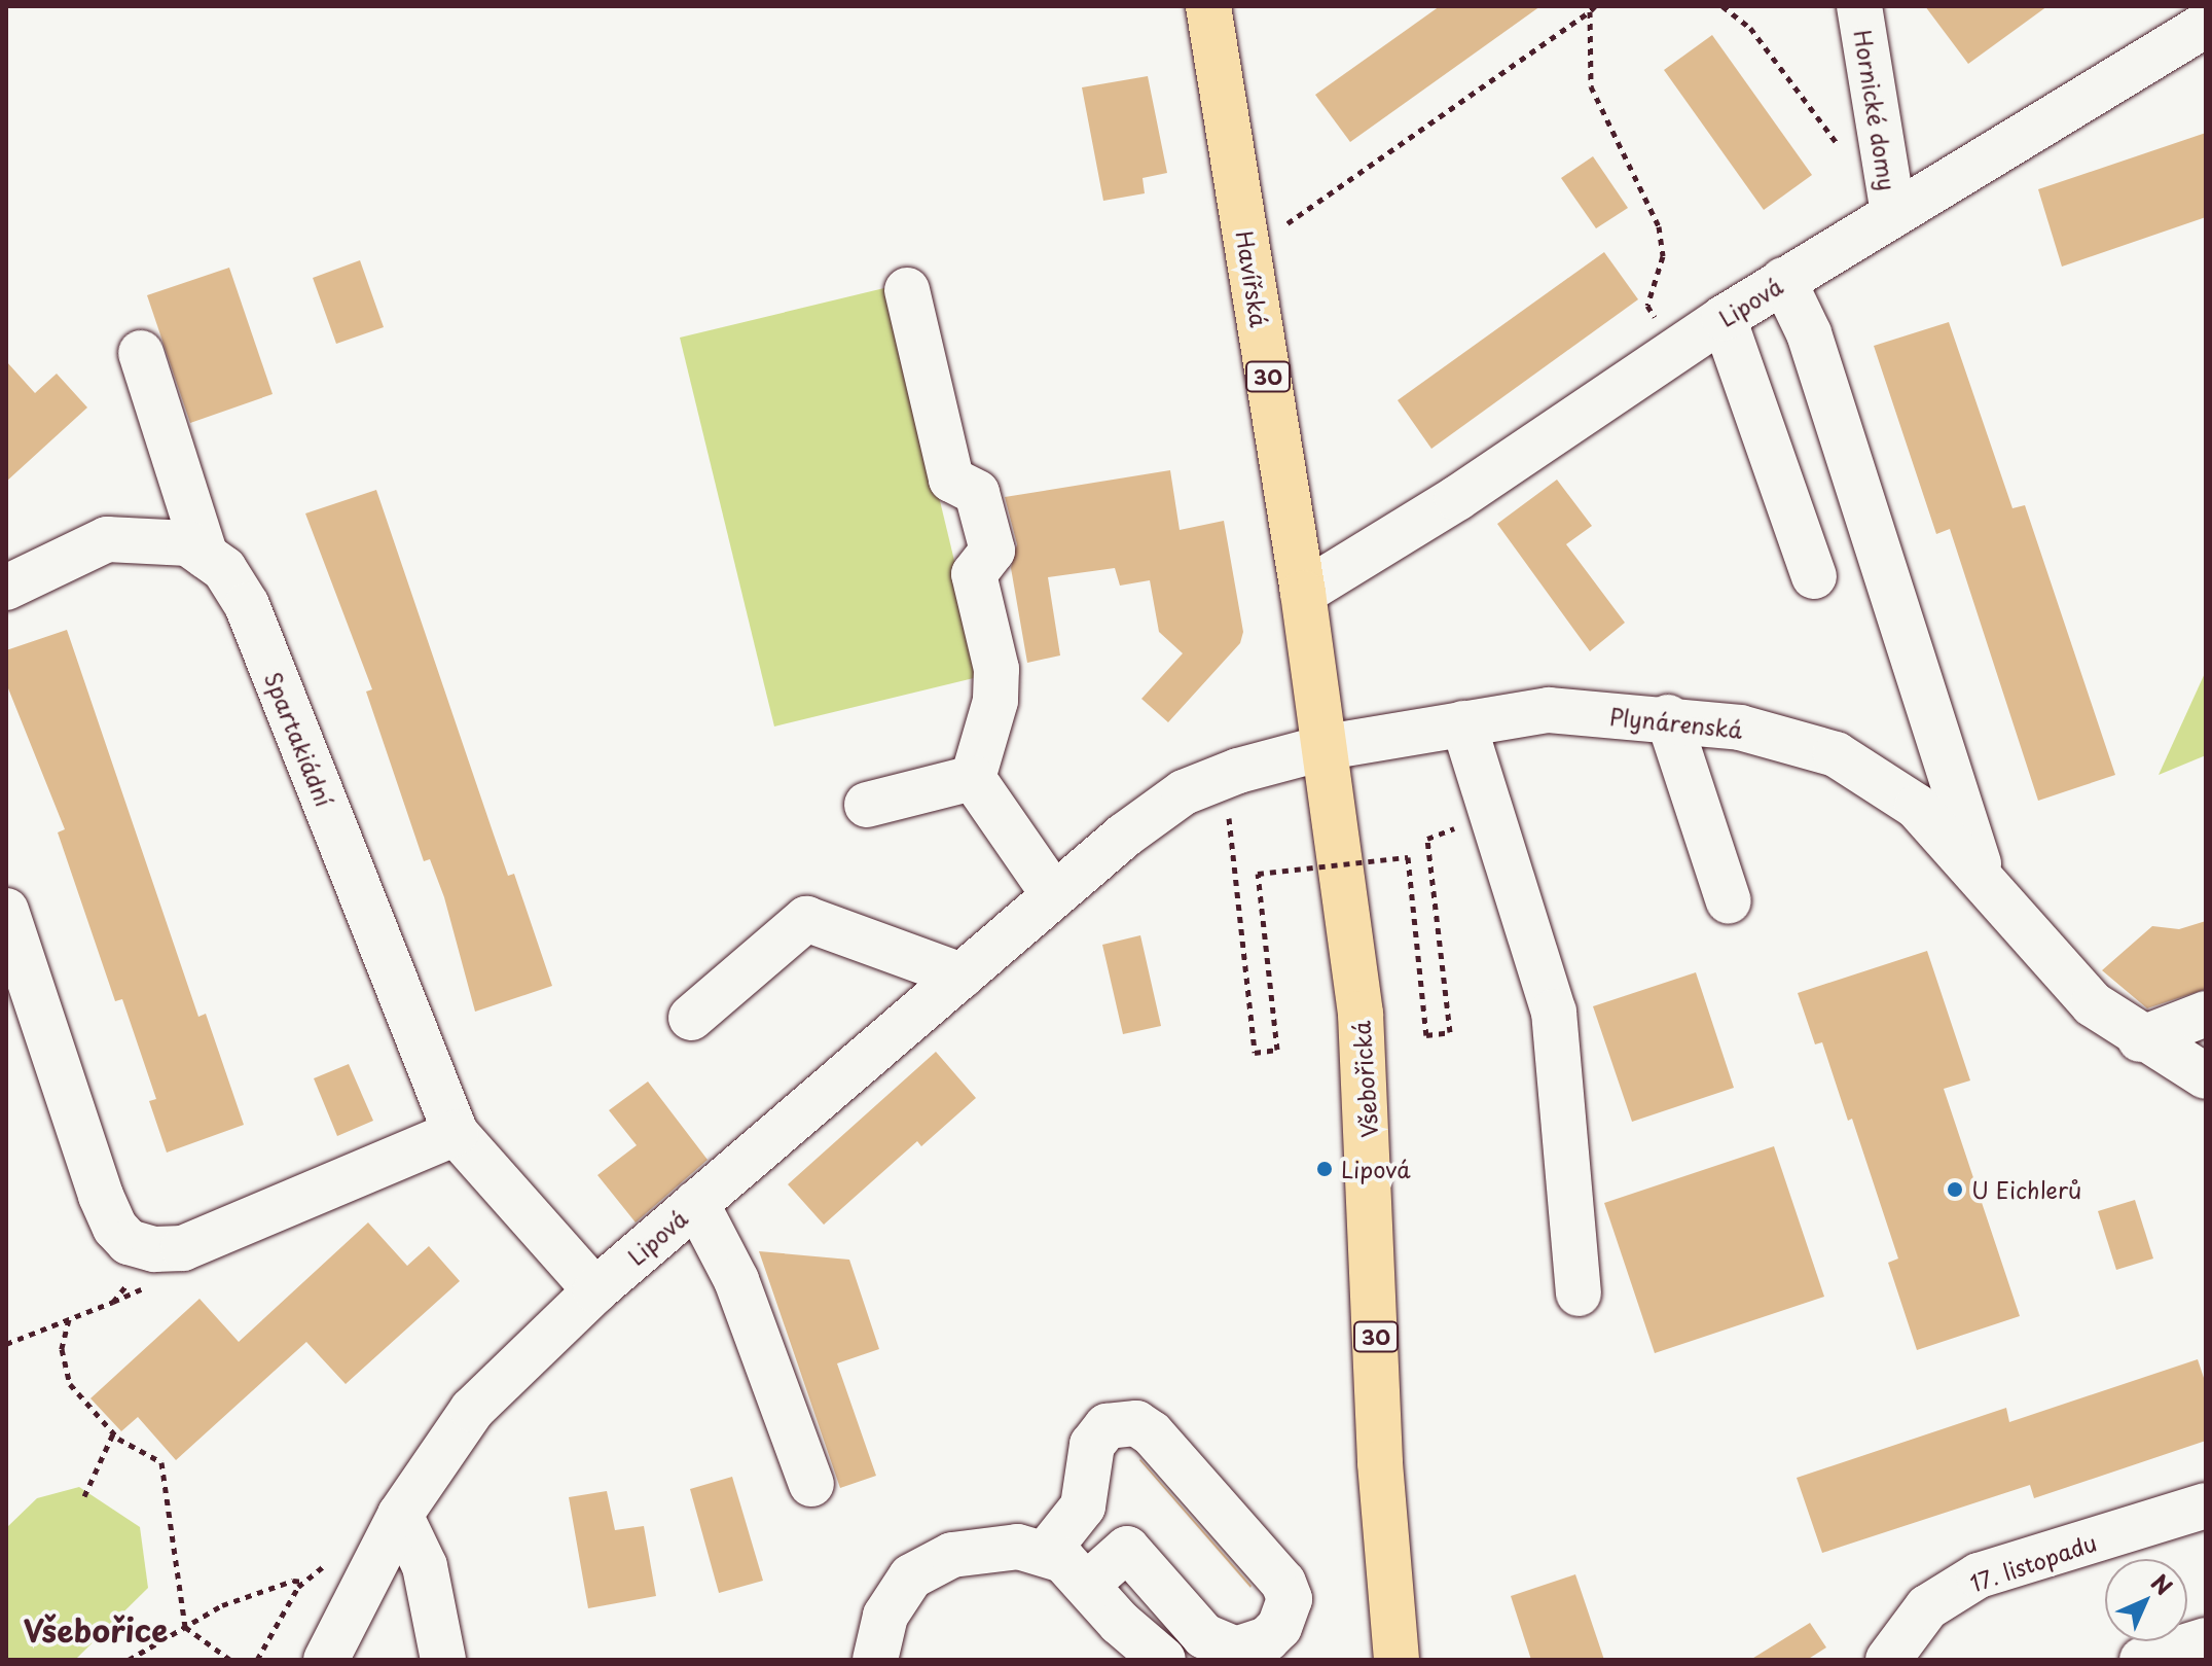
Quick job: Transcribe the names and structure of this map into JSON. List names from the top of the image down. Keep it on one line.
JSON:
{"streets":{"main road":["Havířská","30","Všebořická"],"street":["Hornické domy","Lipová","Plynárenská","Spartakiádní","17. listopadu"]},"crossings":[["Hornické domy","Lipová"],["Havířská","Lipová"],["Havířská","Plynárenská"],["Havířská","Všebořická"],["Lipová","Plynárenská"],["Lipová","Spartakiádní"],["Lipová","Všebořická"],["Plynárenská","Všebořická"]],"districts":["Všebořice"],"places":["Lipová","U Eichlerů"],"north":"top right"}
